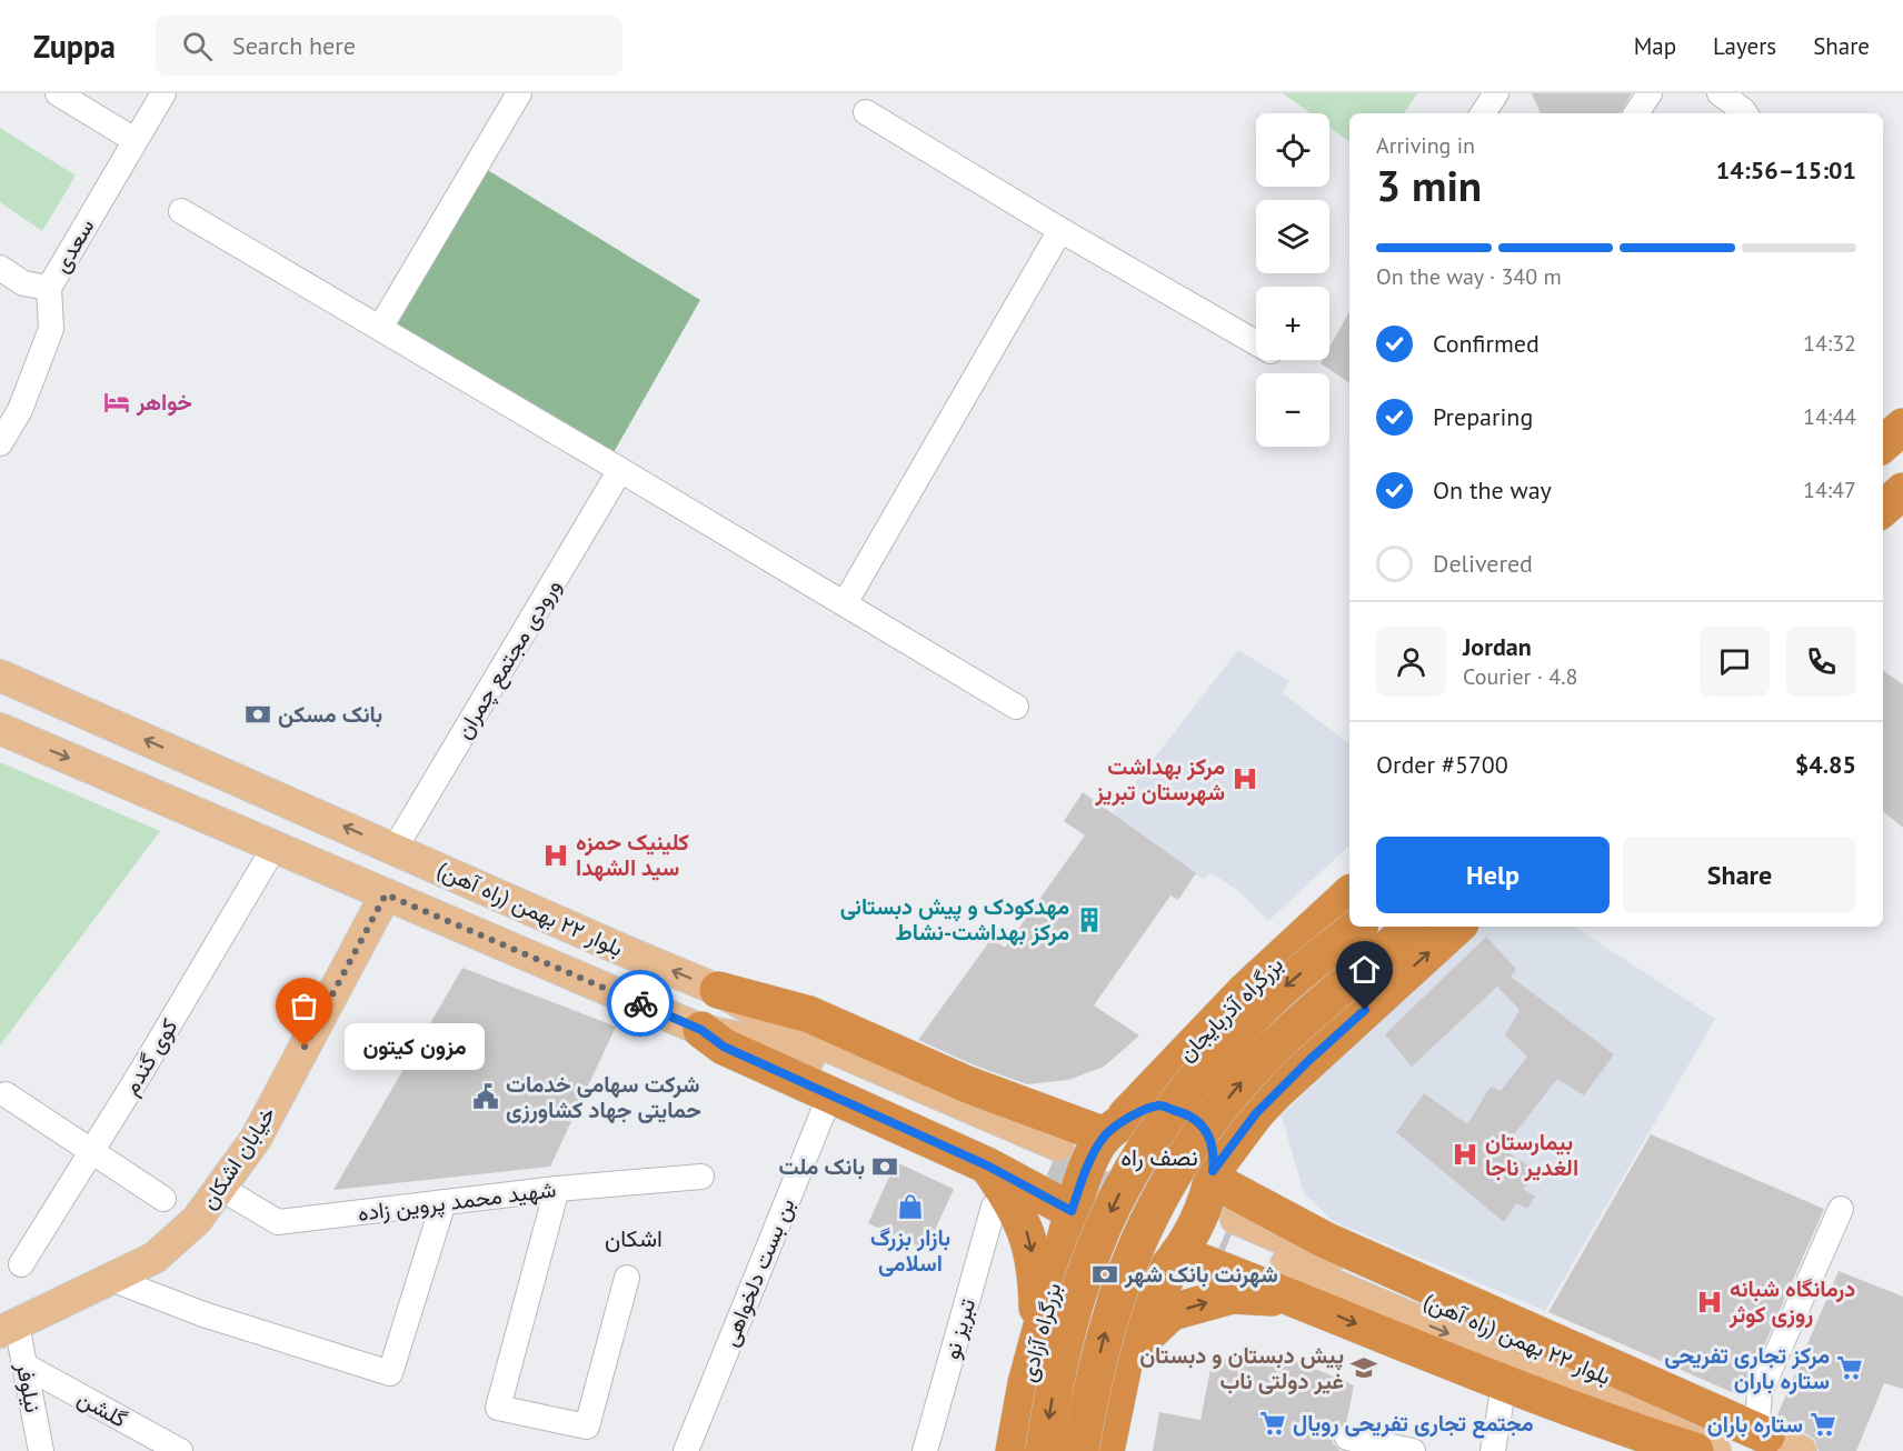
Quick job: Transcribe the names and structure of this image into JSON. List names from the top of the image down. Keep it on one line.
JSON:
{"streets":{"highway":["بزرگراه آذربایجان","بزرگراه آزادی"],"main road":["بلوار ۲۲ بهمن (راه آهن)","خیابان اشکان"],"street":["سعدی","ورودی مجتمع چمران","کوی گندم","شهید محمد پروین زاده","بن بست دلخواهی","تبریز نو","نیلوفر","گلشن"]},"crossings":[["ورودی مجتمع چمران","بلوار ۲۲ بهمن (راه آهن)"],["بلوار ۲۲ بهمن (راه آهن)","کوی گندم"],["بلوار ۲۲ بهمن (راه آهن)","خیابان اشکان"],["بزرگراه آذربایجان","بزرگراه آزادی"],["خیابان اشکان","شهید محمد پروین زاده"],["خیابان اشکان","نیلوفر"],["نیلوفر","گلشن"]],"districts":["نصف راه","اشکان"],"places":{"hotel":["خواهر"],"bank":["بانک مسکن","بانک ملت","شهرنت بانک شهر"],"hospital":["مرکز بهداشت شهرستان تبریز","کلینیک حمزه سید الشهدا","بیمارستان الغدیر ناجا","درمانگاه شبانه روزی کوثر"],"building":["مهدکودک و پیش دبستانی مرکز بهداشت-نشاط"],"other":["مزون کیتون"],"public building":["شرکت سهامی خدمات حمایتی جهاد کشاورزی"],"shop":["بازار بزرگ اسلامی"],"school or university":["پیش دبستان و دبستان غیر دولتی ناب"],"supermarket":["مرکز تجاری تفریحی ستاره باران","مجتمع تجاری تفریحی رویال","ستاره باران"]},"page":{"header":"Zuppa","search":"Search here","nav":["Map","Layers","Share"],"map_buttons":["+","−"],"heading":["3 min","Arriving in","14:56–15:01"],"panel":["Jordan","Courier · 4.8","Order #5700","$4.85"],"bar":"On the way · 340 m","list":[["Confirmed","14:32"],["Preparing","14:44"],["On the way","14:47"],"Delivered"],"buttons":["Help","Share"],"bubble":"مزون کیتون"}}
